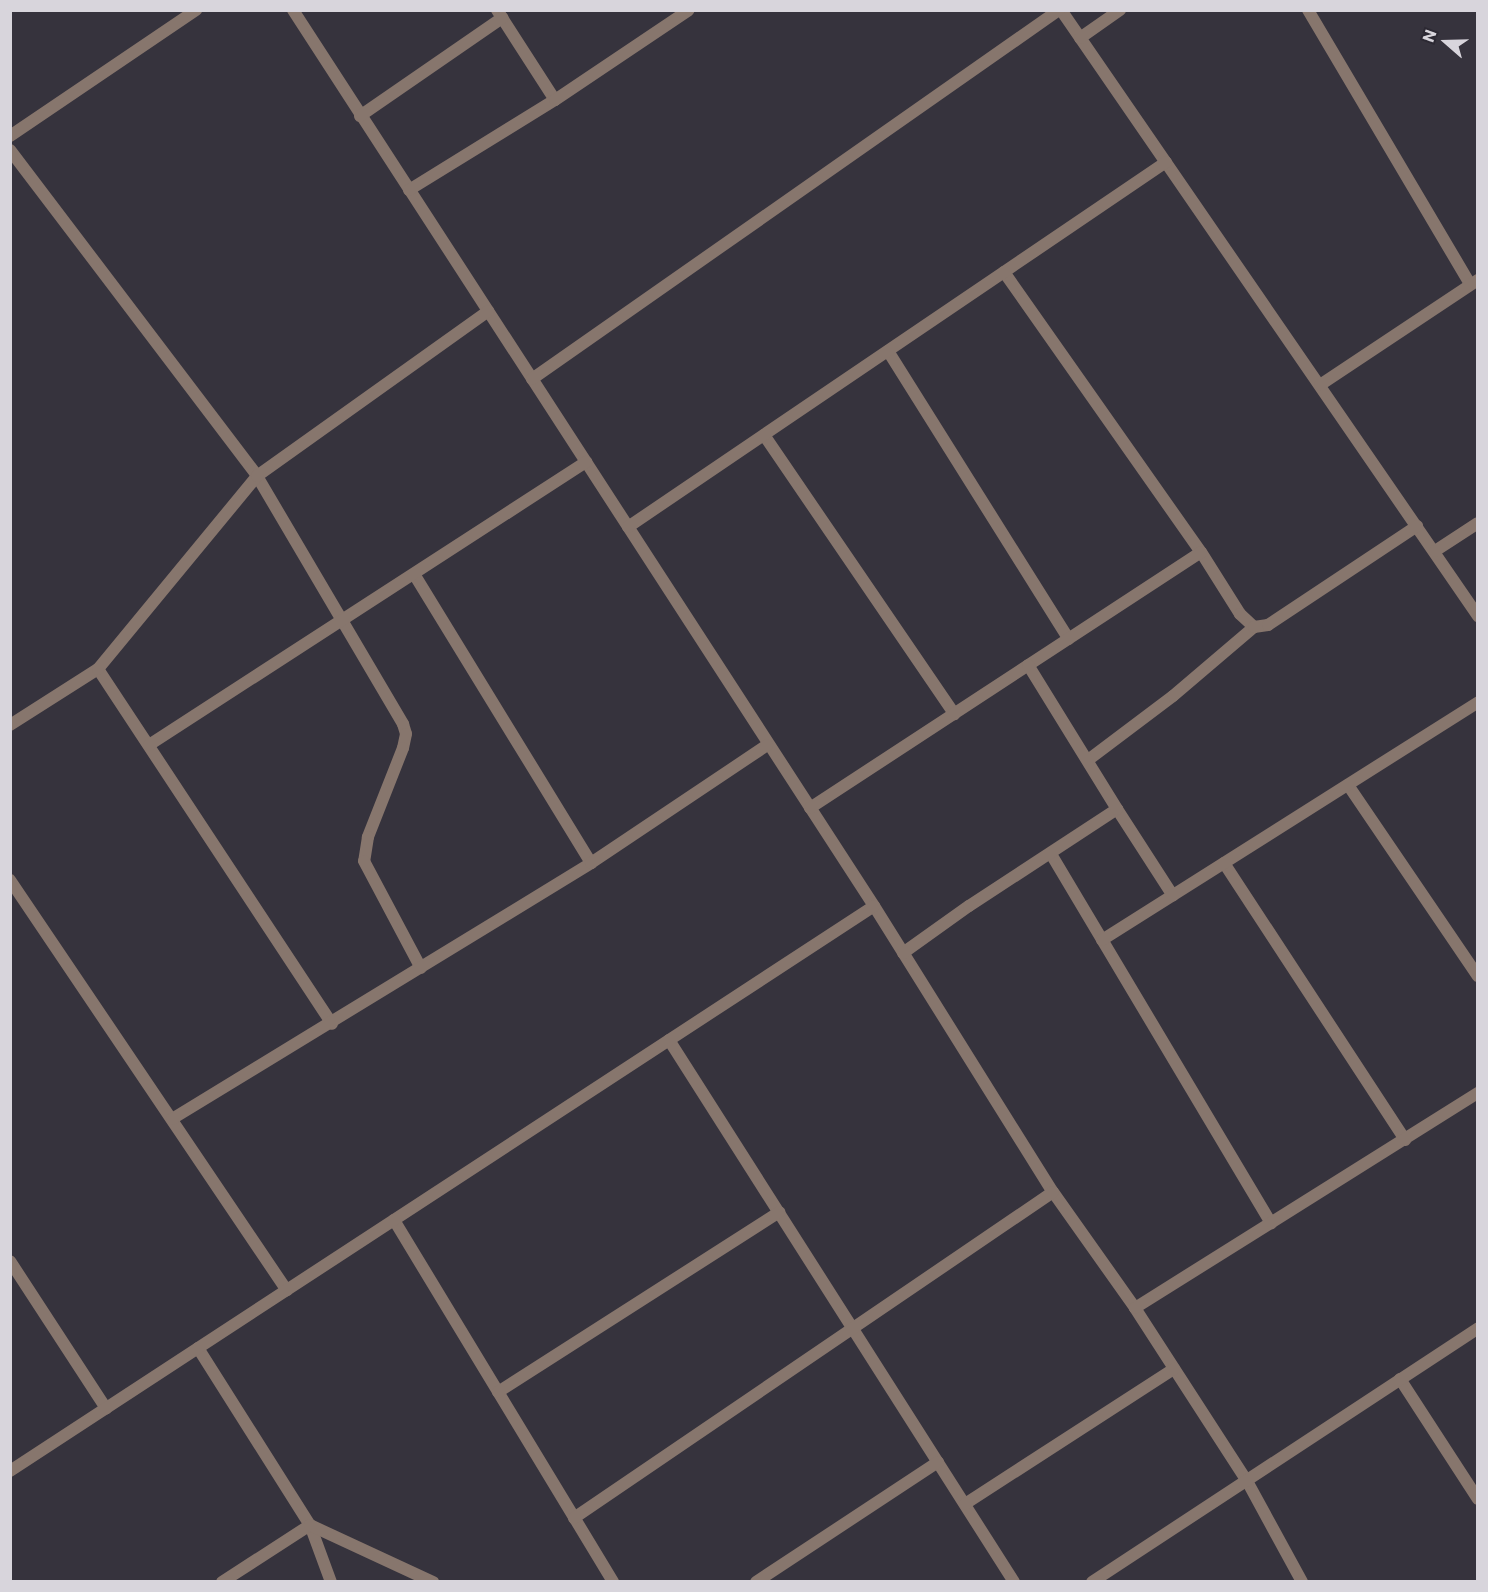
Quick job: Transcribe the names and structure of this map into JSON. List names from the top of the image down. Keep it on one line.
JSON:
{"north":"left"}
